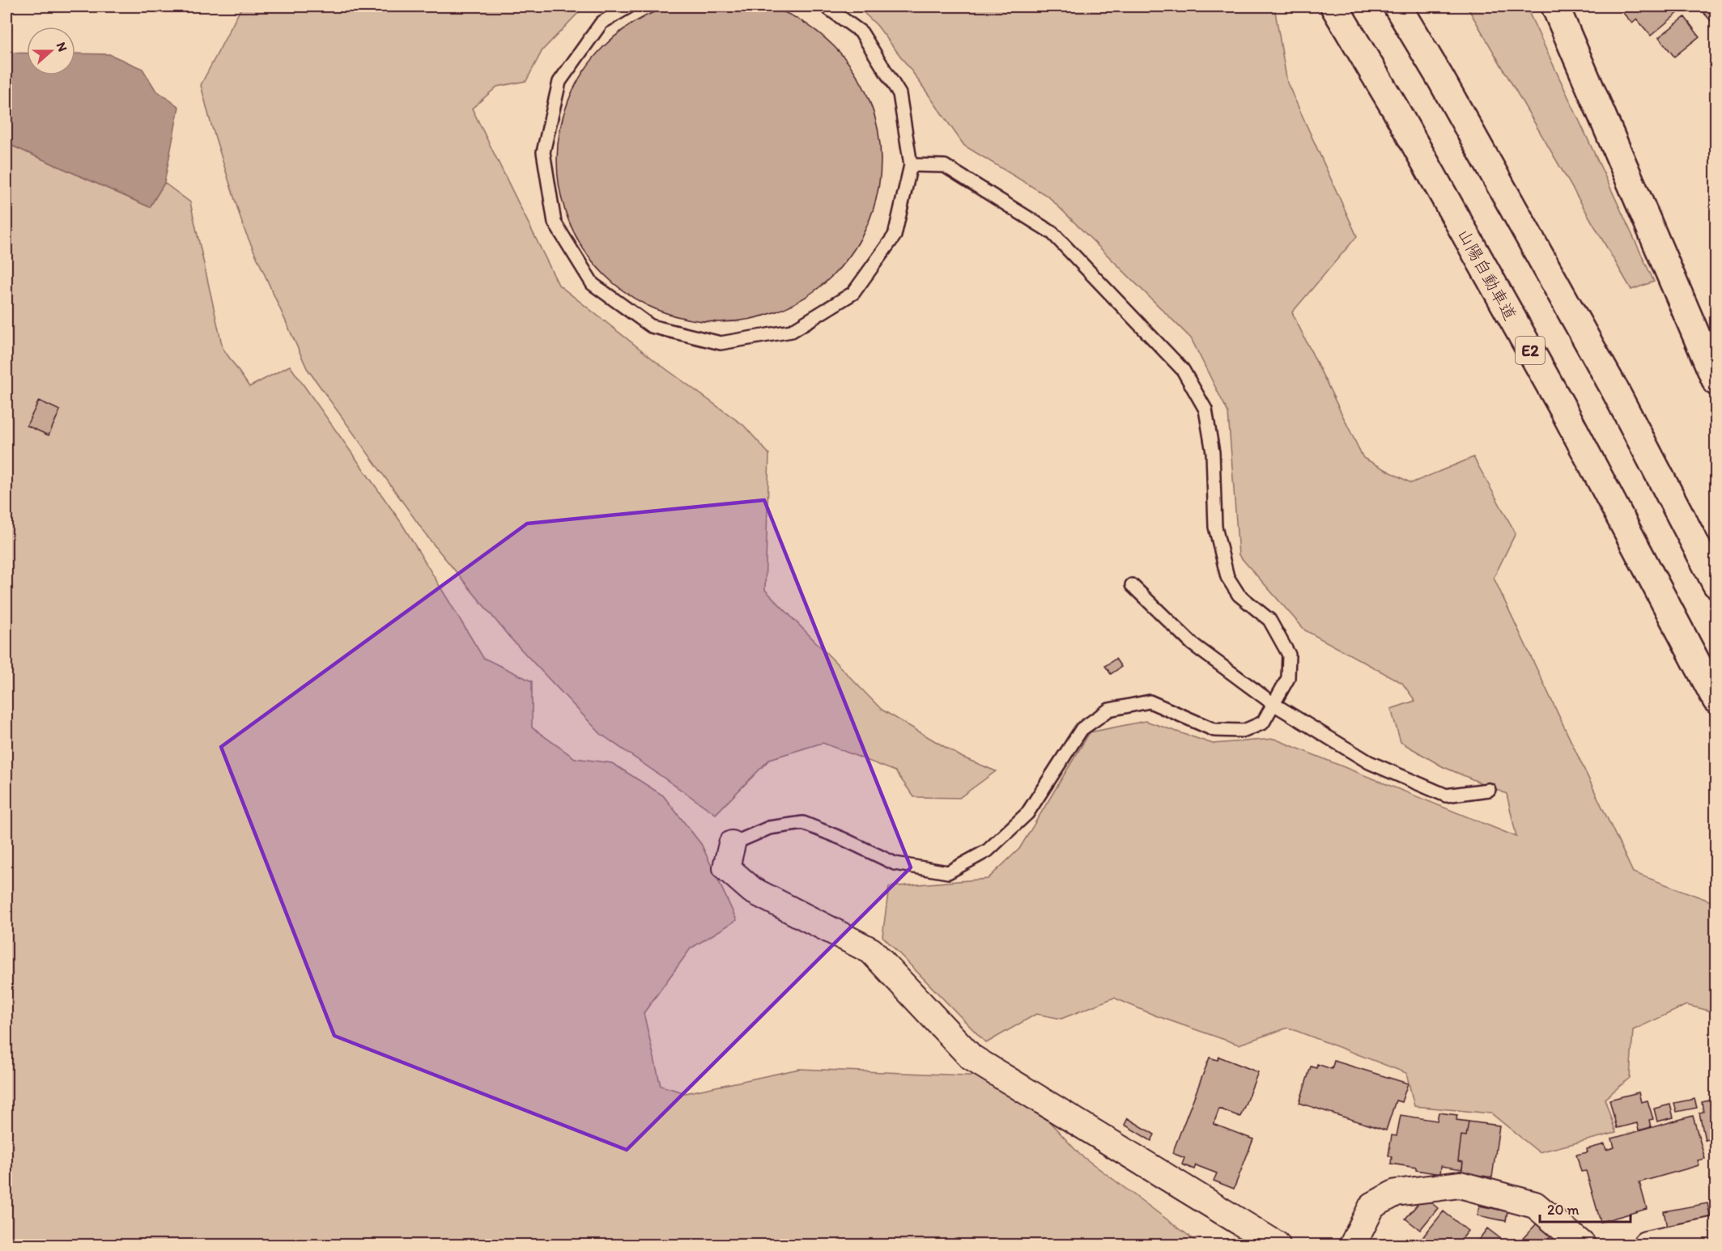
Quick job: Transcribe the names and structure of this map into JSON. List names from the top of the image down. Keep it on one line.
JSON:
{"streets":{"main road":["山陽自動車道","E2"]},"scale_bar":"20 m","north":"right"}
